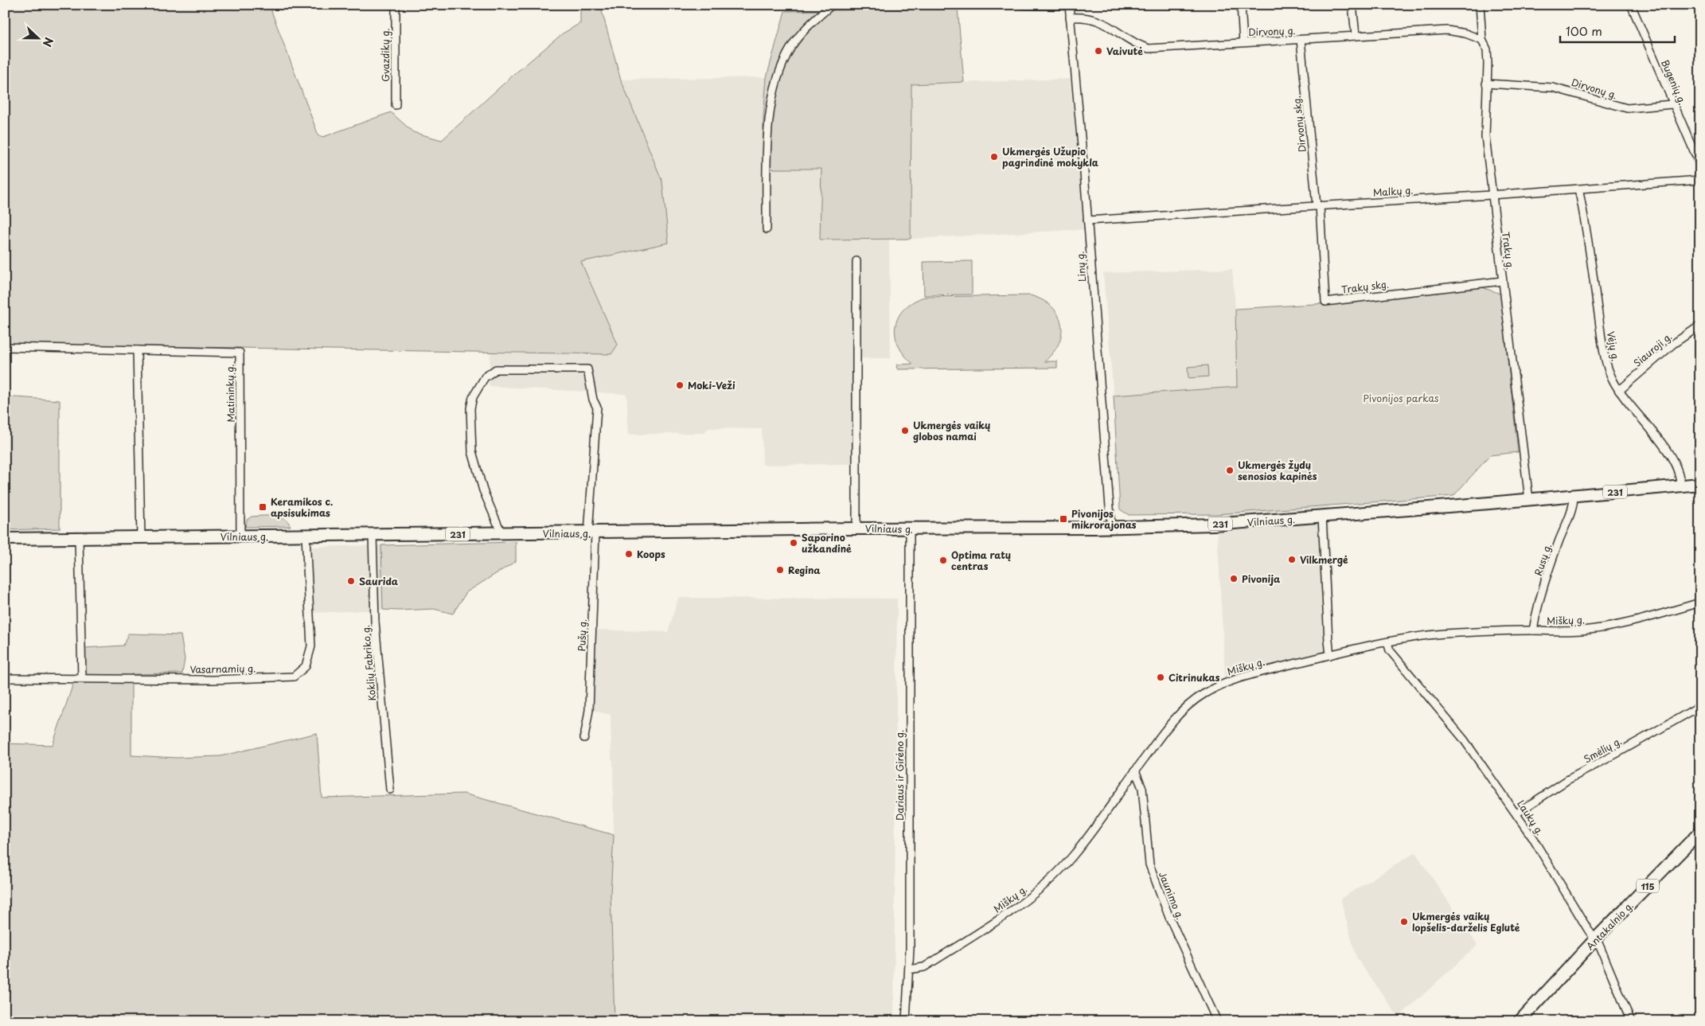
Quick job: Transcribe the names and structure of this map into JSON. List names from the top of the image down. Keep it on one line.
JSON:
{"streets":{"main road":["231","Vilniaus g.","115","Antakalnio g."],"street":["Dirvonų g.","Gvazdikų g.","Bugenių g.","Dirvonų skg.","Malkų g.","Trakų g.","Linų g.","Trakų skg.","Vėjų g.","Siauroji g.","Matininkų g.","Rusų g.","Miškų g.","Pušų g.","Koklių Fabriko g.","Vasarnamių g.","Smėlių g.","Dariaus ir Girėno g.","Laukų g.","Jaunimo g."]},"crossings":[["Dirvonų g.","Bugenių g."],["Dirvonų g.","Dirvonų skg."],["Dirvonų g.","Trakų g."],["Dirvonų g.","Linų g."],["Dirvonų skg.","Malkų g."],["Dirvonų skg.","Trakų skg."],["Malkų g.","Trakų g."],["Malkų g.","Linų g."],["Malkų g.","Trakų skg."],["Malkų g.","Vėjų g."],["Trakų g.","Trakų skg."],["Trakų g.","Vilniaus g."],["Linų g.","Vilniaus g."],["Vėjų g.","Siauroji g."],["Vėjų g.","Vilniaus g."],["Matininkų g.","Vilniaus g."],["Vilniaus g.","Rusų g."],["Vilniaus g.","Pušų g."],["Vilniaus g.","Koklių Fabriko g."],["Vilniaus g.","Vasarnamių g."],["Vilniaus g.","Dariaus ir Girėno g."],["Rusų g.","Miškų g."],["Miškų g.","Dariaus ir Girėno g."],["Miškų g.","Laukų g."],["Miškų g.","Jaunimo g."],["Smėlių g.","Laukų g."],["Laukų g.","Antakalnio g."]],"parks":["Pivonijos parkas"],"places":{"other":["Vaivutė","Ukmergės Užupio pagrindinė mokykla","Moki-Veži","Ukmergės vaikų globos namai","Ukmergės žydų senosios kapinės","Saporino užkandinė","Koops","Vilkmergė","Optima ratų centras","Regina","Pivonija","Saurida","Citrinukas","Ukmergės vaikų lopšelis-darželis Eglutė"],"transit":["Keramikos c. apsisukimas","Pivonijos mikrorajonas"]},"scale_bar":"100 m","north":"right"}
